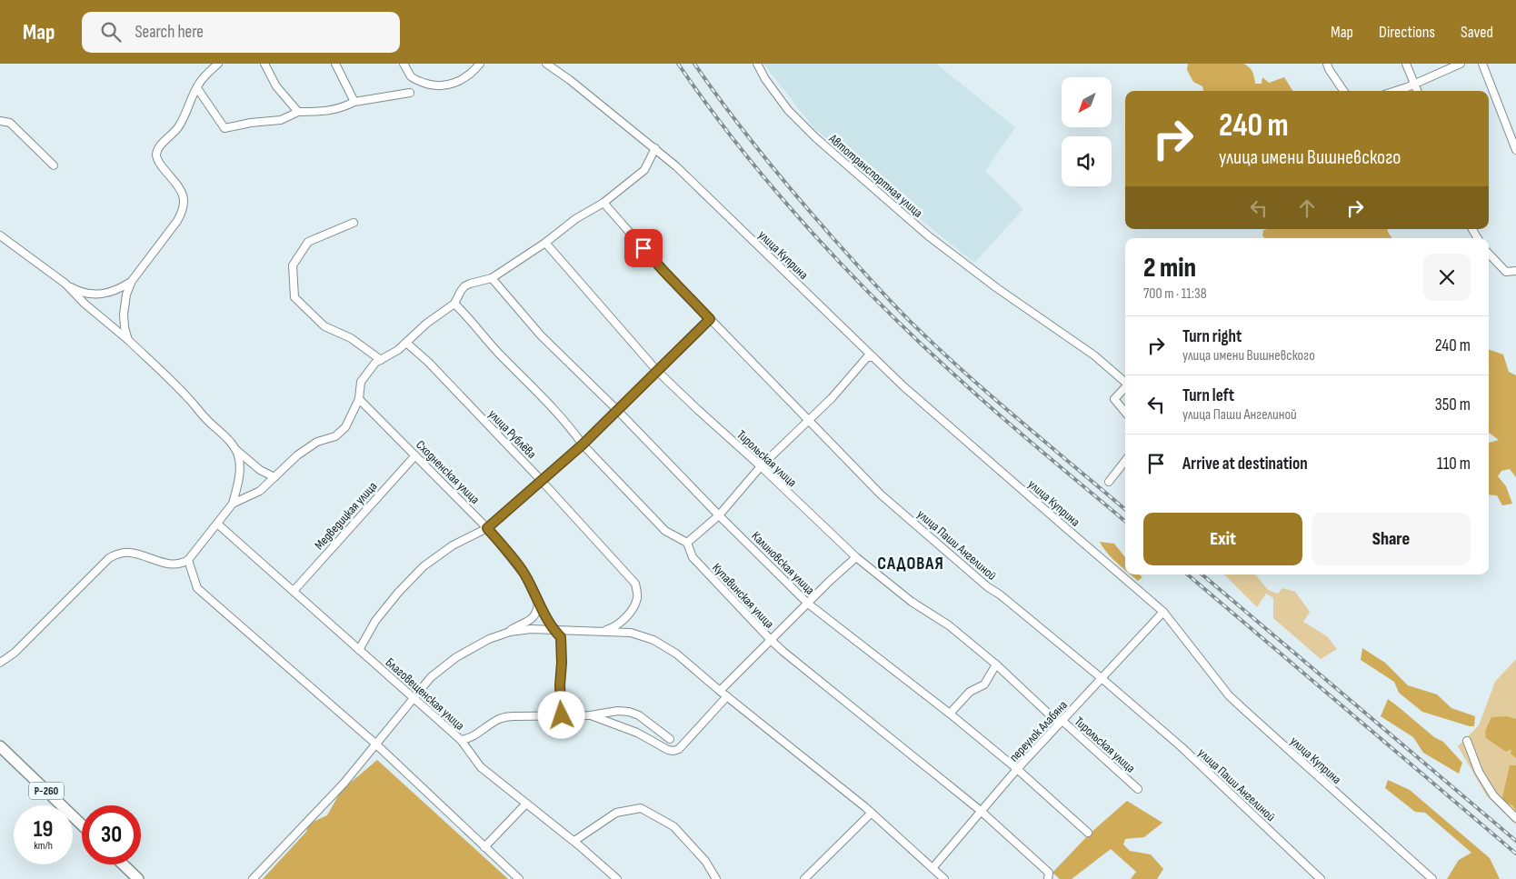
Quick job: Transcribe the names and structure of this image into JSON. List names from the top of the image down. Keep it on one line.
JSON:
{"streets":{"highway":["Р-260"],"street":["Автотранспортная улица","улица Куприна","улица Рублёва","Тирольская улица","Сходненская улица","Медведицкая улица","улица Паши Ангелиной","Калиновская улица","Купавинская улица","Благовещенская улица","переулок Алабяна"]},"crossings":[["улица Куприна","переулок Алабяна"],["Тирольская улица","переулок Алабяна"],["Сходненская улица","Медведицкая улица"],["Медведицкая улица","Благовещенская улица"],["улица Паши Ангелиной","переулок Алабяна"],["Калиновская улица","переулок Алабяна"],["Купавинская улица","переулок Алабяна"]],"districts":["САДОВАЯ"],"north":"bottom left","page":{"header":"Map","search":"Search here","nav":["Map","Directions","Saved"],"turn":["240 m","улица имени Вишневского"],"heading":["2 min","700 m · 11:38"],"list":[{"name":"Turn right","note":"улица имени Вишневского","value":"240 m"},{"name":"Turn left","note":"улица Паши Ангелиной","value":"350 m"},{"name":"Arrive at destination","value":"110 m"}],"buttons":["Exit","Share"],"speed":"19 km/h","limit":"30"}}
